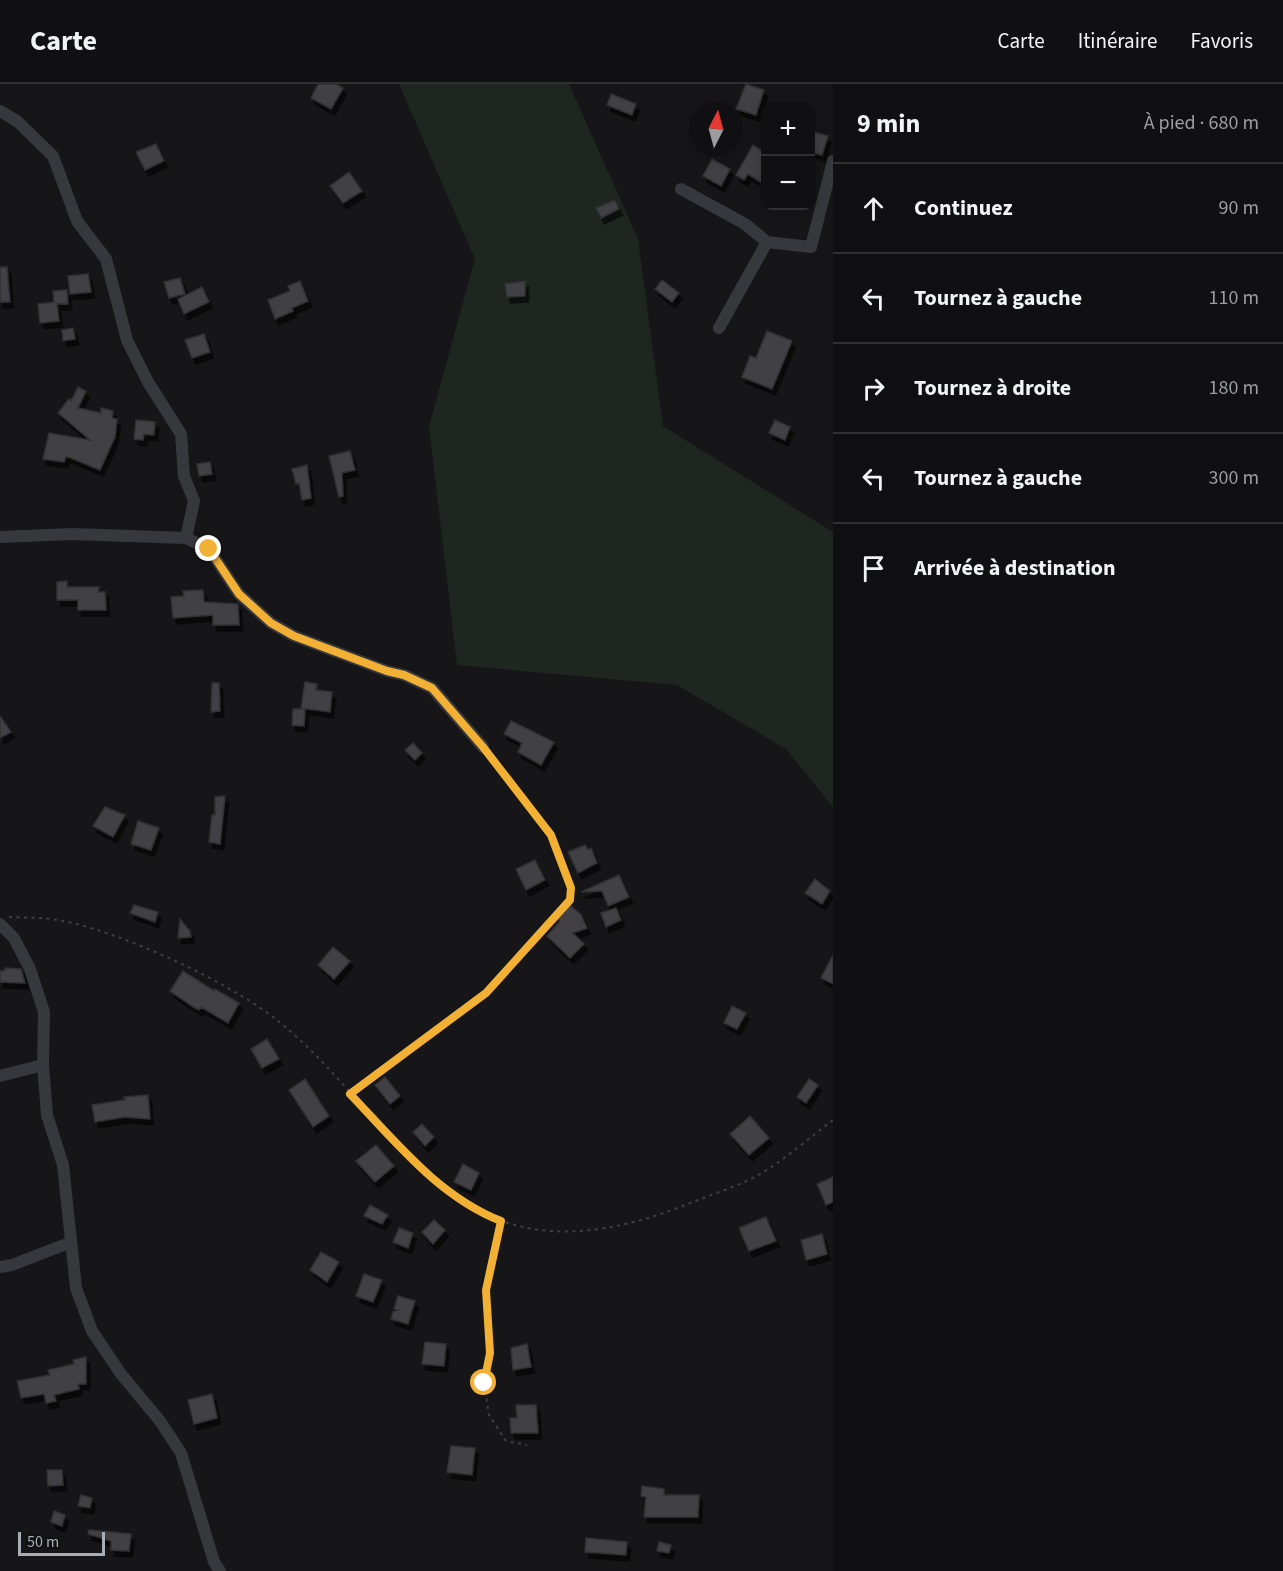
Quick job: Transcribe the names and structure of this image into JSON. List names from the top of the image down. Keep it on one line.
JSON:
{"scale_bar":"50 m","north":"top","page":{"header":"Carte","nav":["Carte","Itinéraire","Favoris"],"heading":["9 min","À pied · 680 m"],"map_buttons":["+","−"],"list":[["Continuez","90 m"],["Tournez à gauche","110 m"],["Tournez à droite","180 m"],["Tournez à gauche","300 m"],"Arrivée à destination"],"scale":"50 m"}}
